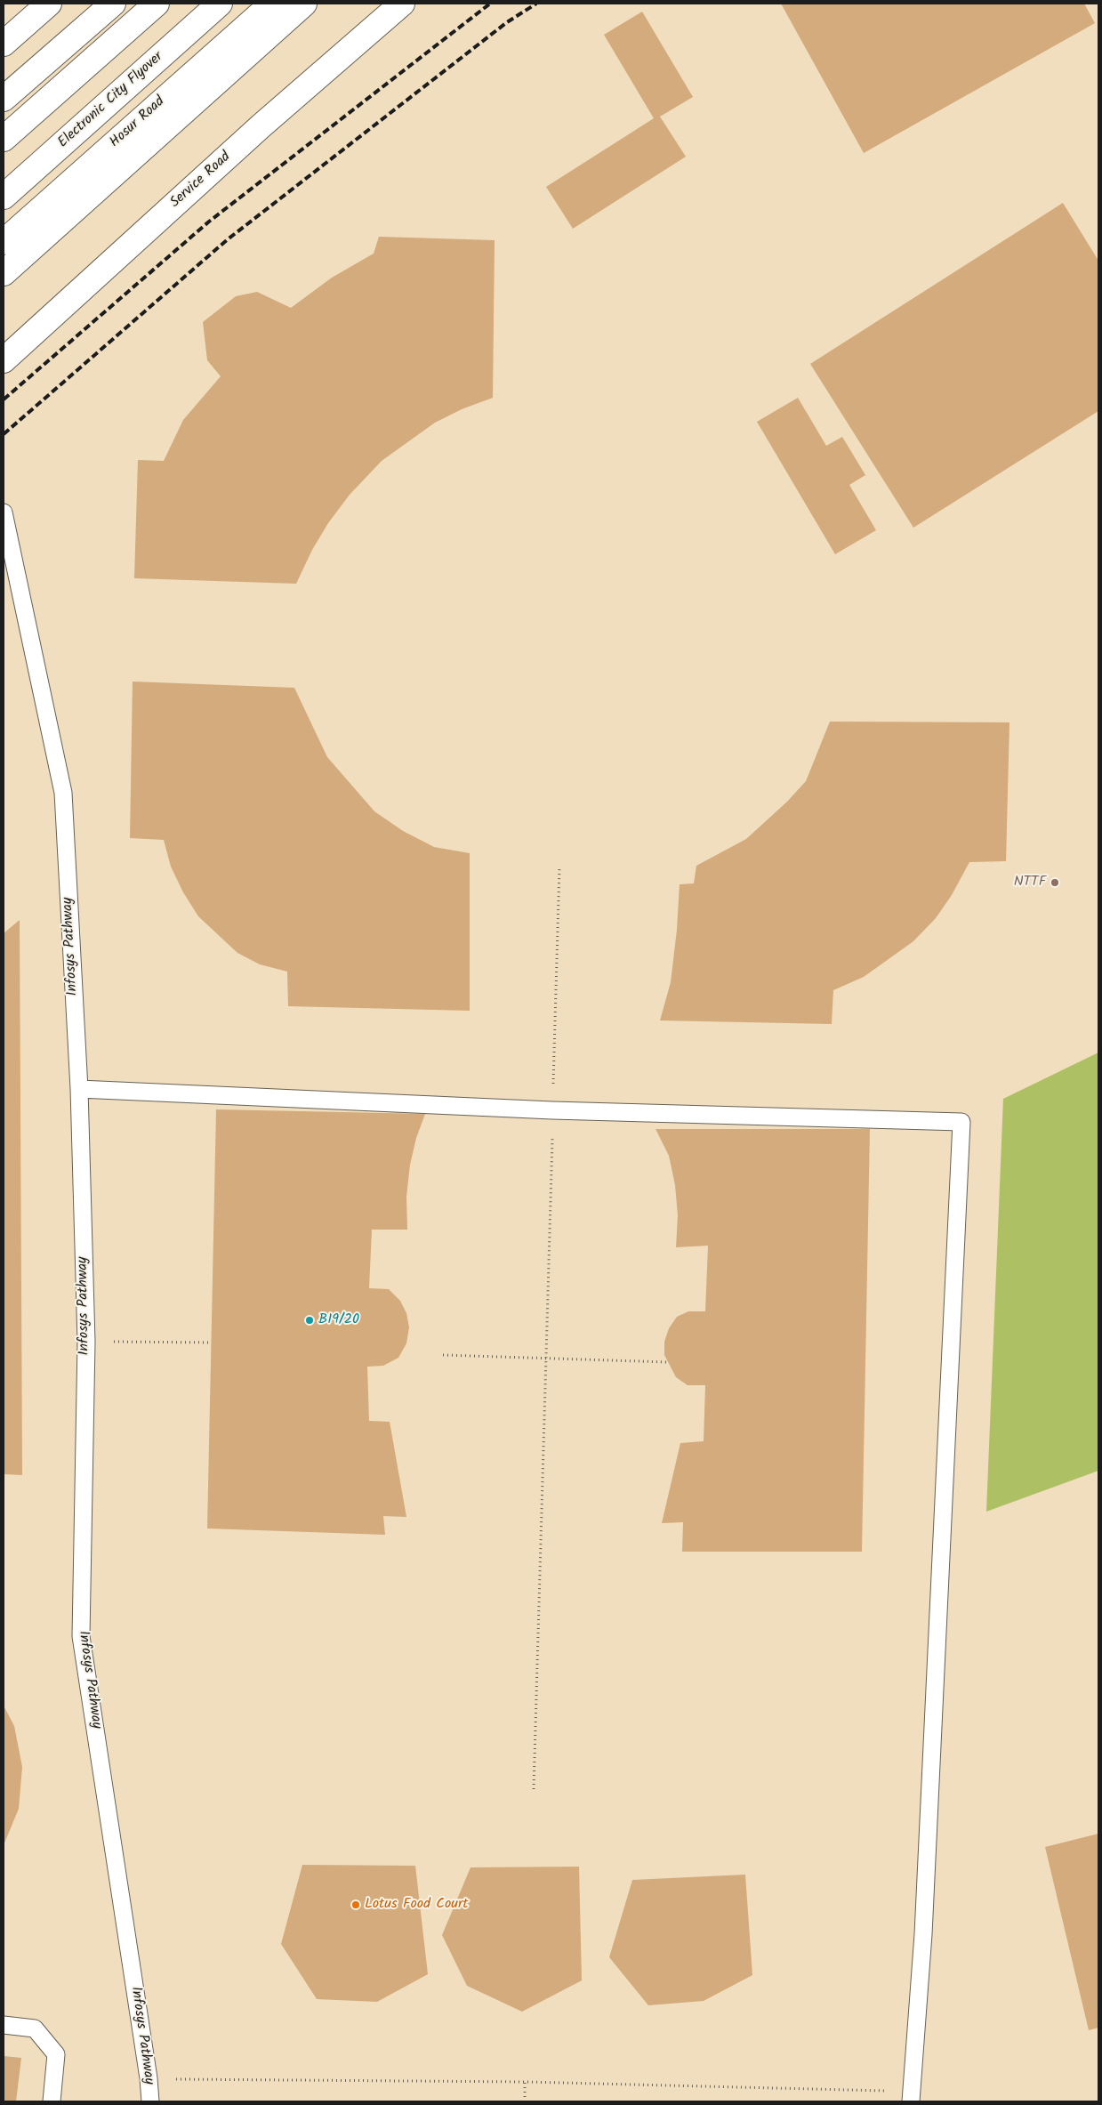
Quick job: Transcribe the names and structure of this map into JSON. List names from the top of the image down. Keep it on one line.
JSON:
{"streets":{"main road":["Electronic City Flyover","Hosur Road","Service Road"],"lane":["Infosys Pathway"]},"places":["NTTF","B19/20","Lotus Food Court"]}
